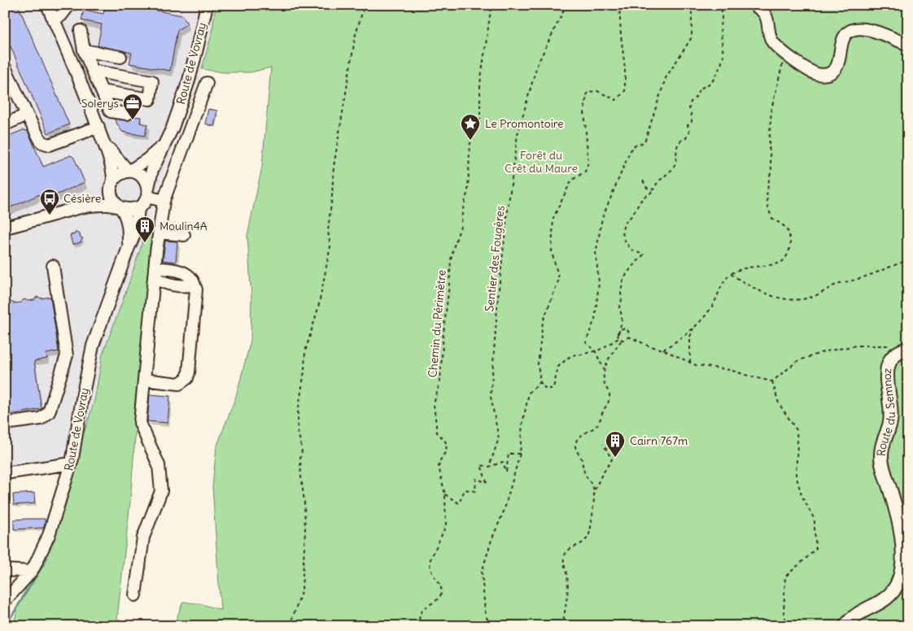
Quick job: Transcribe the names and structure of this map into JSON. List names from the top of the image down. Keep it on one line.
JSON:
{"streets":{"main road":["Route du Semnoz"],"street":["Route de Vovray"],"path":["Sentier des Fougères","Chemin du Périmètre"]},"crossings":[["Sentier des Fougères","Chemin du Périmètre"]],"parks":["Forêt du Crêt du Maure"],"places":{"office":["Solerys"],"place":["Le Promontoire"],"bus stop":["Césière"],"building":["Moulin4A","Cairn 767m"]}}
